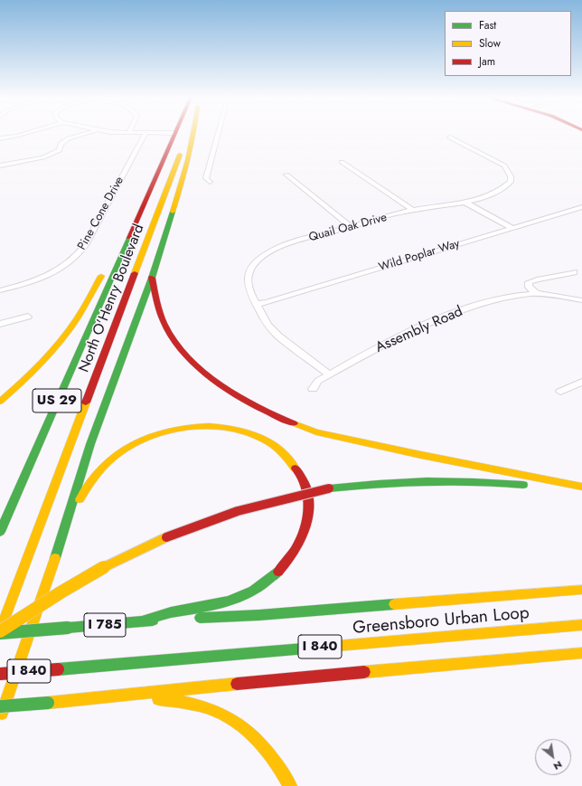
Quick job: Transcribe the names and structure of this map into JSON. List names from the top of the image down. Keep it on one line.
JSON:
{"streets":{"main road":["North O'Henry Boulevard","US 29","Greensboro Urban Loop","I 785","I 840"],"street":["Pine Cone Drive","Quail Oak Drive","Wild Poplar Way","Assembly Road"]},"crossings":[["Quail Oak Drive","Wild Poplar Way"],["Quail Oak Drive","Assembly Road"],["North O'Henry Boulevard","Greensboro Urban Loop"]],"legend":["Fast","Slow","Jam"],"north":"bottom right"}
